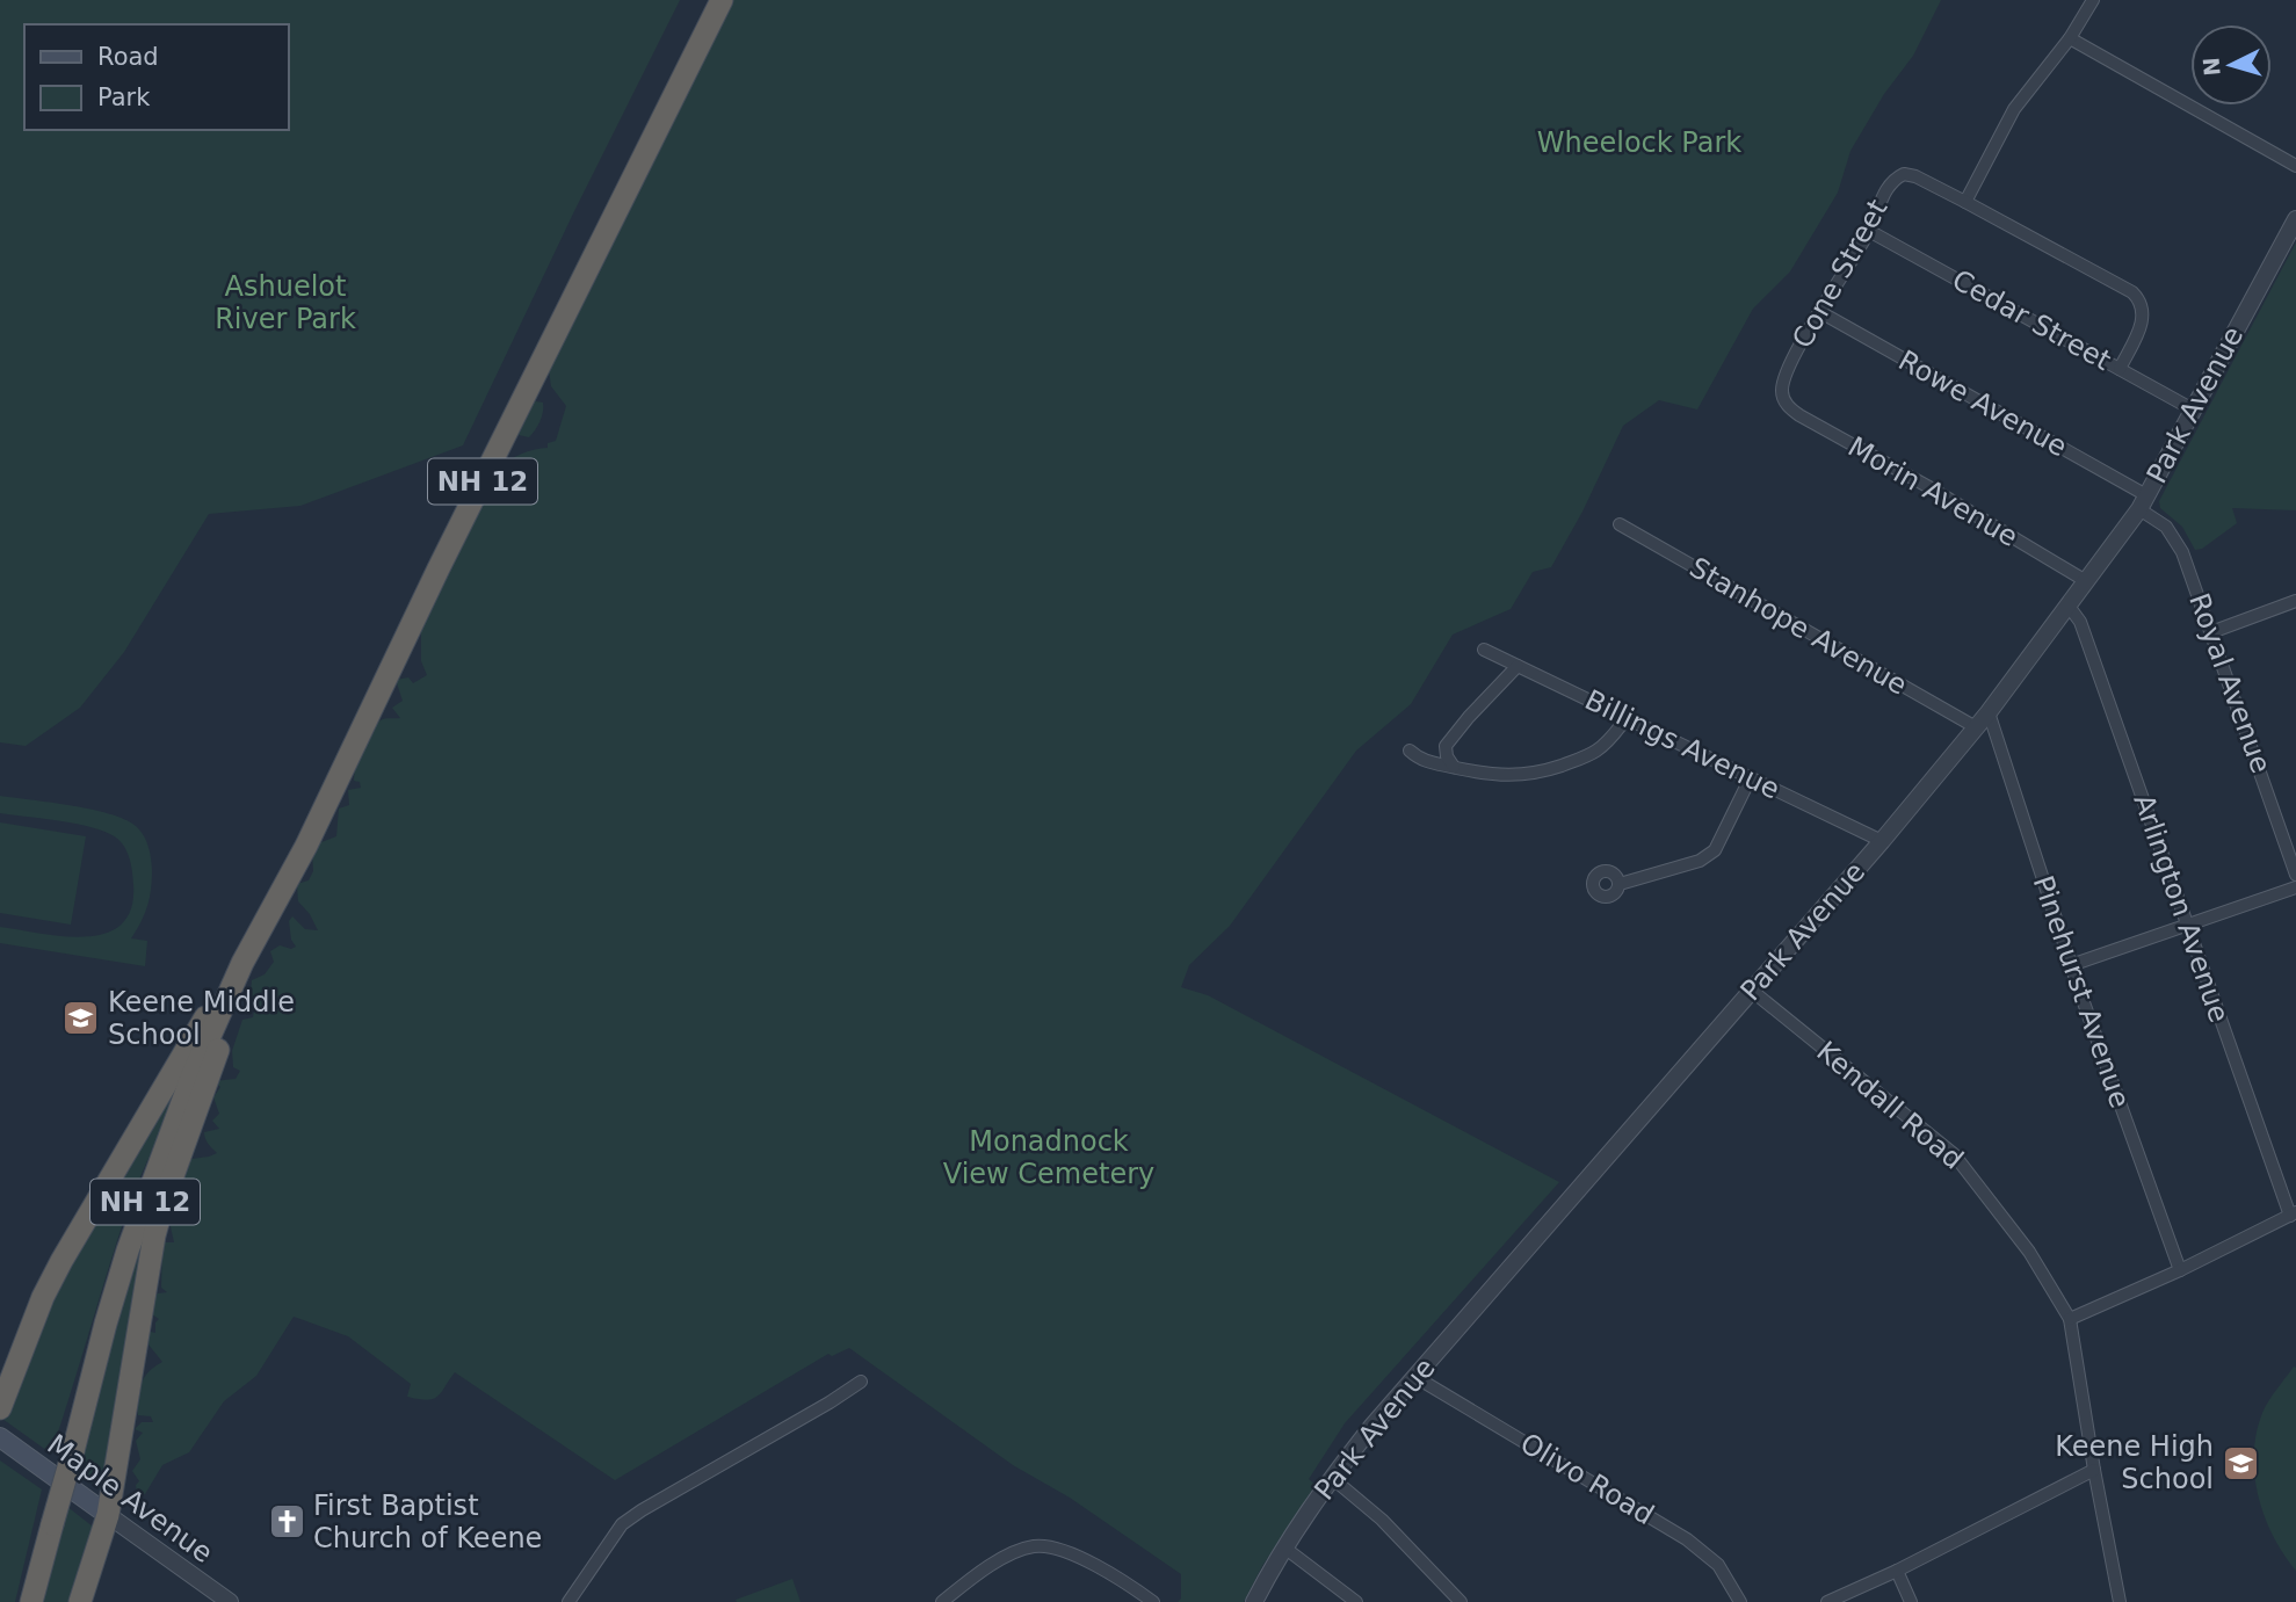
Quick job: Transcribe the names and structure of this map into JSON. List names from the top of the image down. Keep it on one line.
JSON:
{"streets":{"highway":["NH 12"],"main road":["Maple Avenue"],"street":["Cone Street","Cedar Street","Rowe Avenue","Park Avenue","Morin Avenue","Stanhope Avenue","Royal Avenue","Billings Avenue","Arlington Avenue","Pinehurst Avenue","Kendall Road","Olivo Road"]},"crossings":[["Cone Street","Cedar Street"],["Cone Street","Rowe Avenue"],["Cone Street","Morin Avenue"],["Cedar Street","Park Avenue"],["Rowe Avenue","Park Avenue"],["Rowe Avenue","Royal Avenue"],["Park Avenue","Morin Avenue"],["Park Avenue","Stanhope Avenue"],["Park Avenue","Royal Avenue"],["Park Avenue","Billings Avenue"],["Park Avenue","Arlington Avenue"],["Park Avenue","Pinehurst Avenue"],["Park Avenue","Kendall Road"],["Park Avenue","Olivo Road"]],"parks":["Wheelock Park","Ashuelot River Park","Monadnock View Cemetery"],"places":{"school or university":["Keene Middle School","Keene High School"],"church":["First Baptist Church of Keene"]},"legend":["Road","Park"],"north":"left"}
